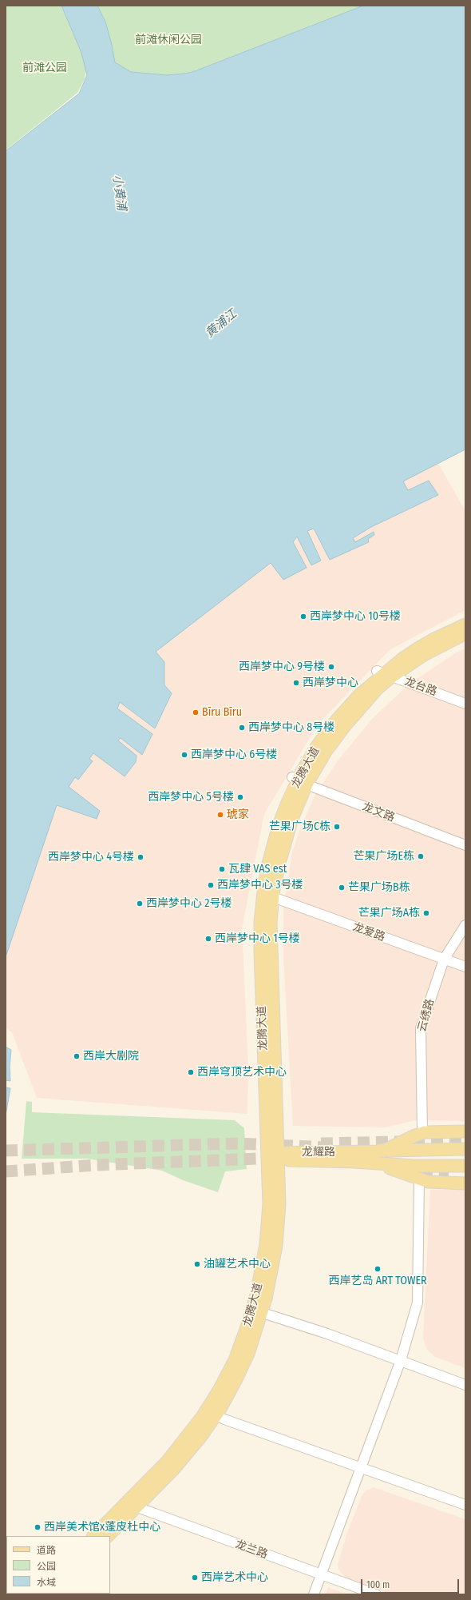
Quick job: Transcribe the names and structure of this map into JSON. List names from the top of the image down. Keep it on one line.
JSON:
{"streets":{"main road":["龙腾大道","龙耀路"],"street":["龙台路","龙文路","龙爱路","云绣路","龙兰路"]},"crossings":[["龙台路","龙腾大道"],["龙腾大道","龙文路"],["龙腾大道","龙爱路"],["龙腾大道","龙耀路"],["龙腾大道","龙兰路"],["龙爱路","云绣路"],["云绣路","龙耀路"]],"water":["小黄浦","黄浦江"],"parks":["前滩休闲公园","前滩公园"],"places":["西岸梦中心 10号楼","西岸梦中心 9号楼","西岸梦中心","Bīru Bīru","西岸梦中心 8号楼","西岸梦中心 6号楼","西岸梦中心 5号楼","琥家","芒果广场C栋","芒果广场E栋","西岸梦中心 4号楼","瓦肆 VAS est","西岸梦中心 3号楼","芒果广场B栋","西岸梦中心 2号楼","芒果广场A栋","西岸梦中心 1号楼","西岸大剧院","西岸穹顶艺术中心","油罐艺术中心","西岸艺岛 ART TOWER","西岸美术馆x蓬皮杜中心","西岸艺术中心"],"legend":["道路","公园","水域"],"scale_bar":"100 m"}
